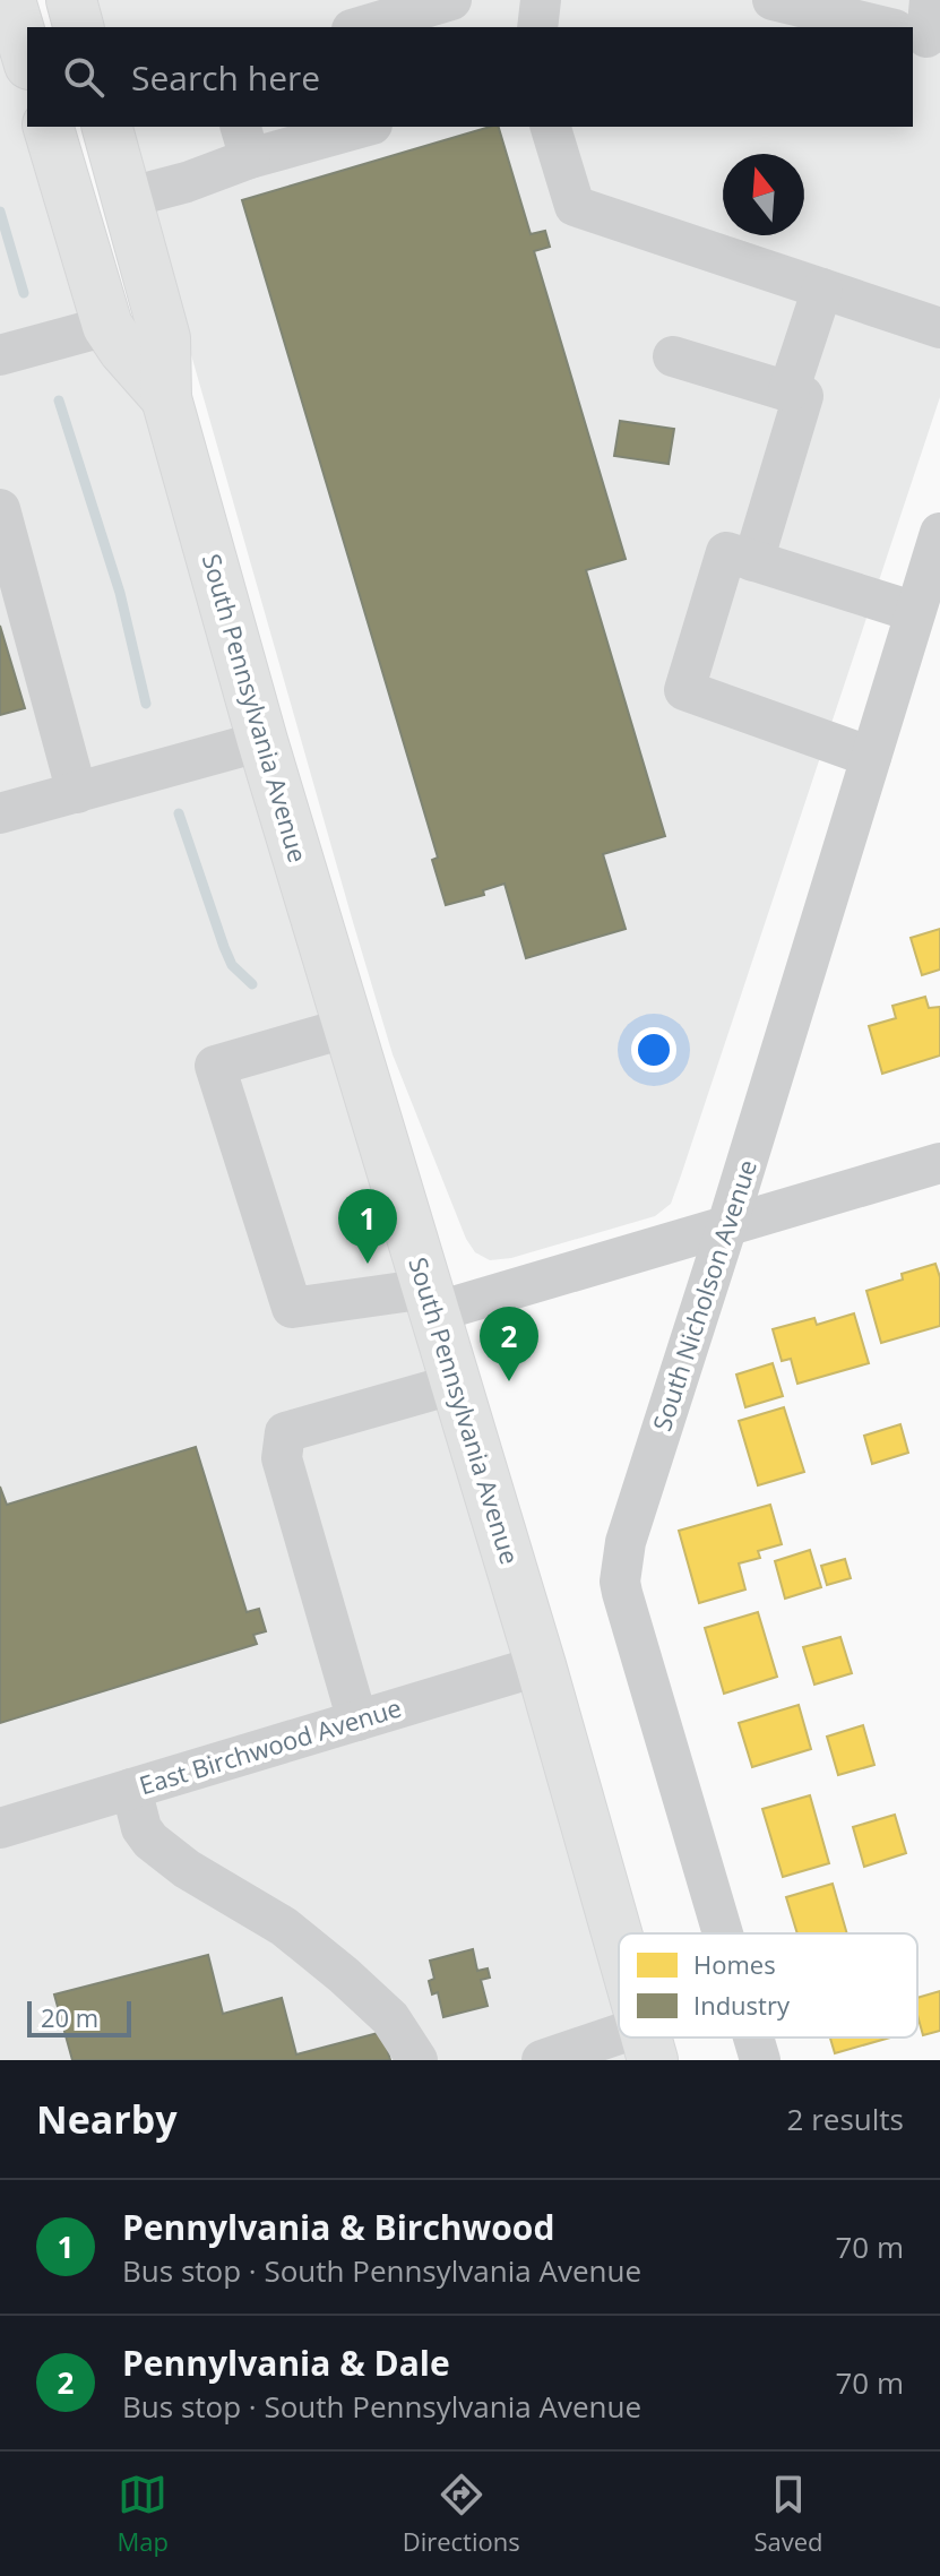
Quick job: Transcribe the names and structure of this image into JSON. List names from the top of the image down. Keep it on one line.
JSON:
{"streets":{"main road":["South Pennsylvania Avenue"],"street":["South Nicholson Avenue","East Birchwood Avenue"]},"crossings":[["South Pennsylvania Avenue","East Birchwood Avenue"]],"legend":["Homes","Industry"],"scale_bar":"20 m","north":"top","page":{"search":"Search here","pins":["1","2"],"scale":"20 m","heading":["Nearby","2 results"],"list":[{"mark":"1","name":"Pennylvania & Birchwood","note":"Bus stop · South Pennsylvania Avenue","value":"70 m"},{"mark":"2","name":"Pennylvania & Dale","note":"Bus stop · South Pennsylvania Avenue","value":"70 m"}],"nav":["Map","Directions","Saved"]}}
